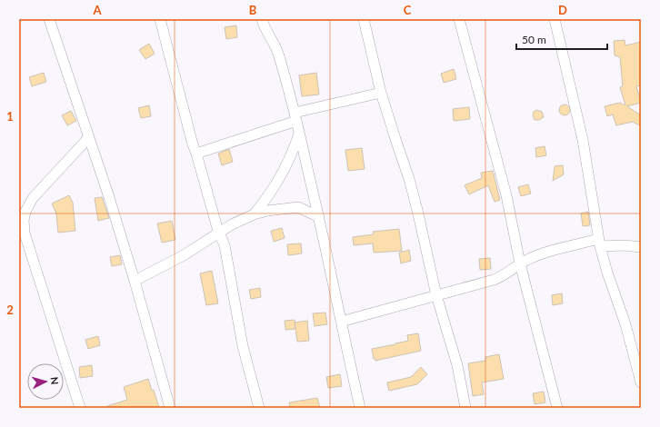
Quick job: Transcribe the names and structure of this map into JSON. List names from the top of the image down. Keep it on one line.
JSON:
{"scale_bar":"50 m","north":"right","grid":{"columns":["A","B","C","D"],"rows":["1","2"]}}
